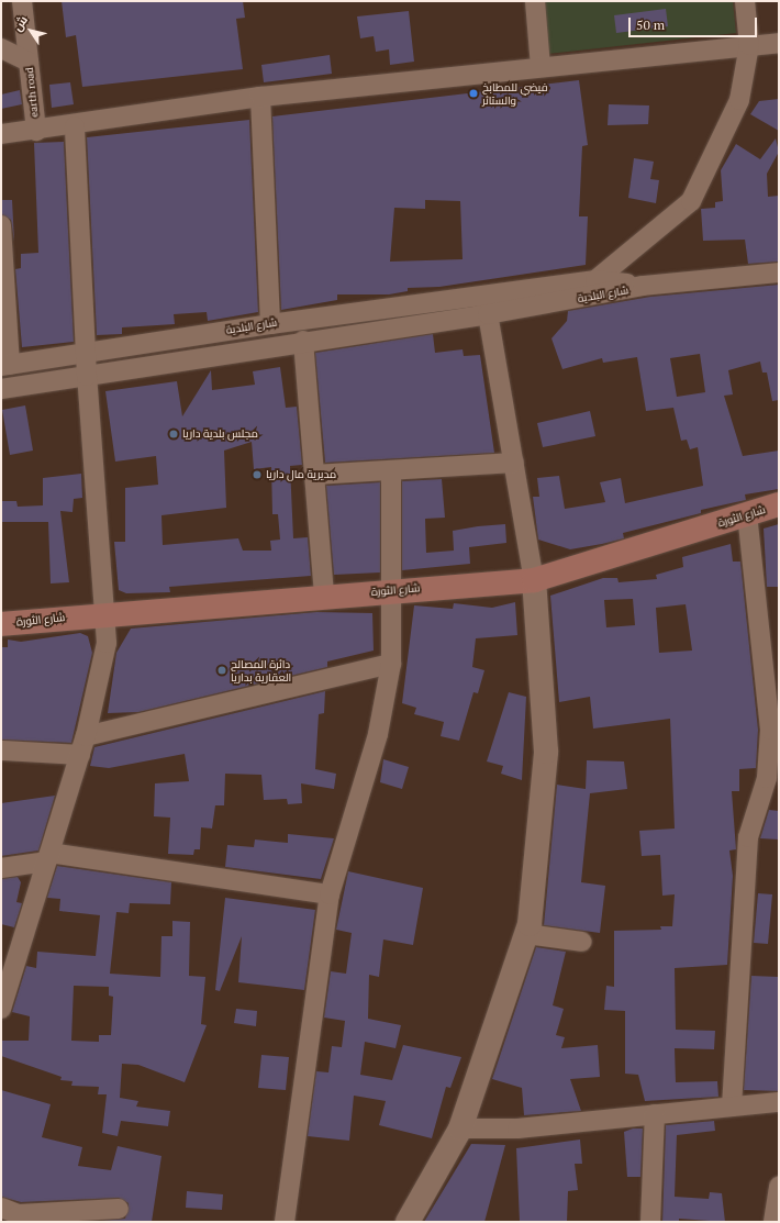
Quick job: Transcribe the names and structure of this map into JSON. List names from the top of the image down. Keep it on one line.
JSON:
{"streets":{"main road":["شارع الثورة"],"street":["earth road","شارع البلدية"]},"places":["فيضي للمطابخ والستائر","مجلس بلدية داريا","مديرية مال داريا","دائرة المصالح العقارية بداريا"],"scale_bar":"50 m","north":"top left"}
